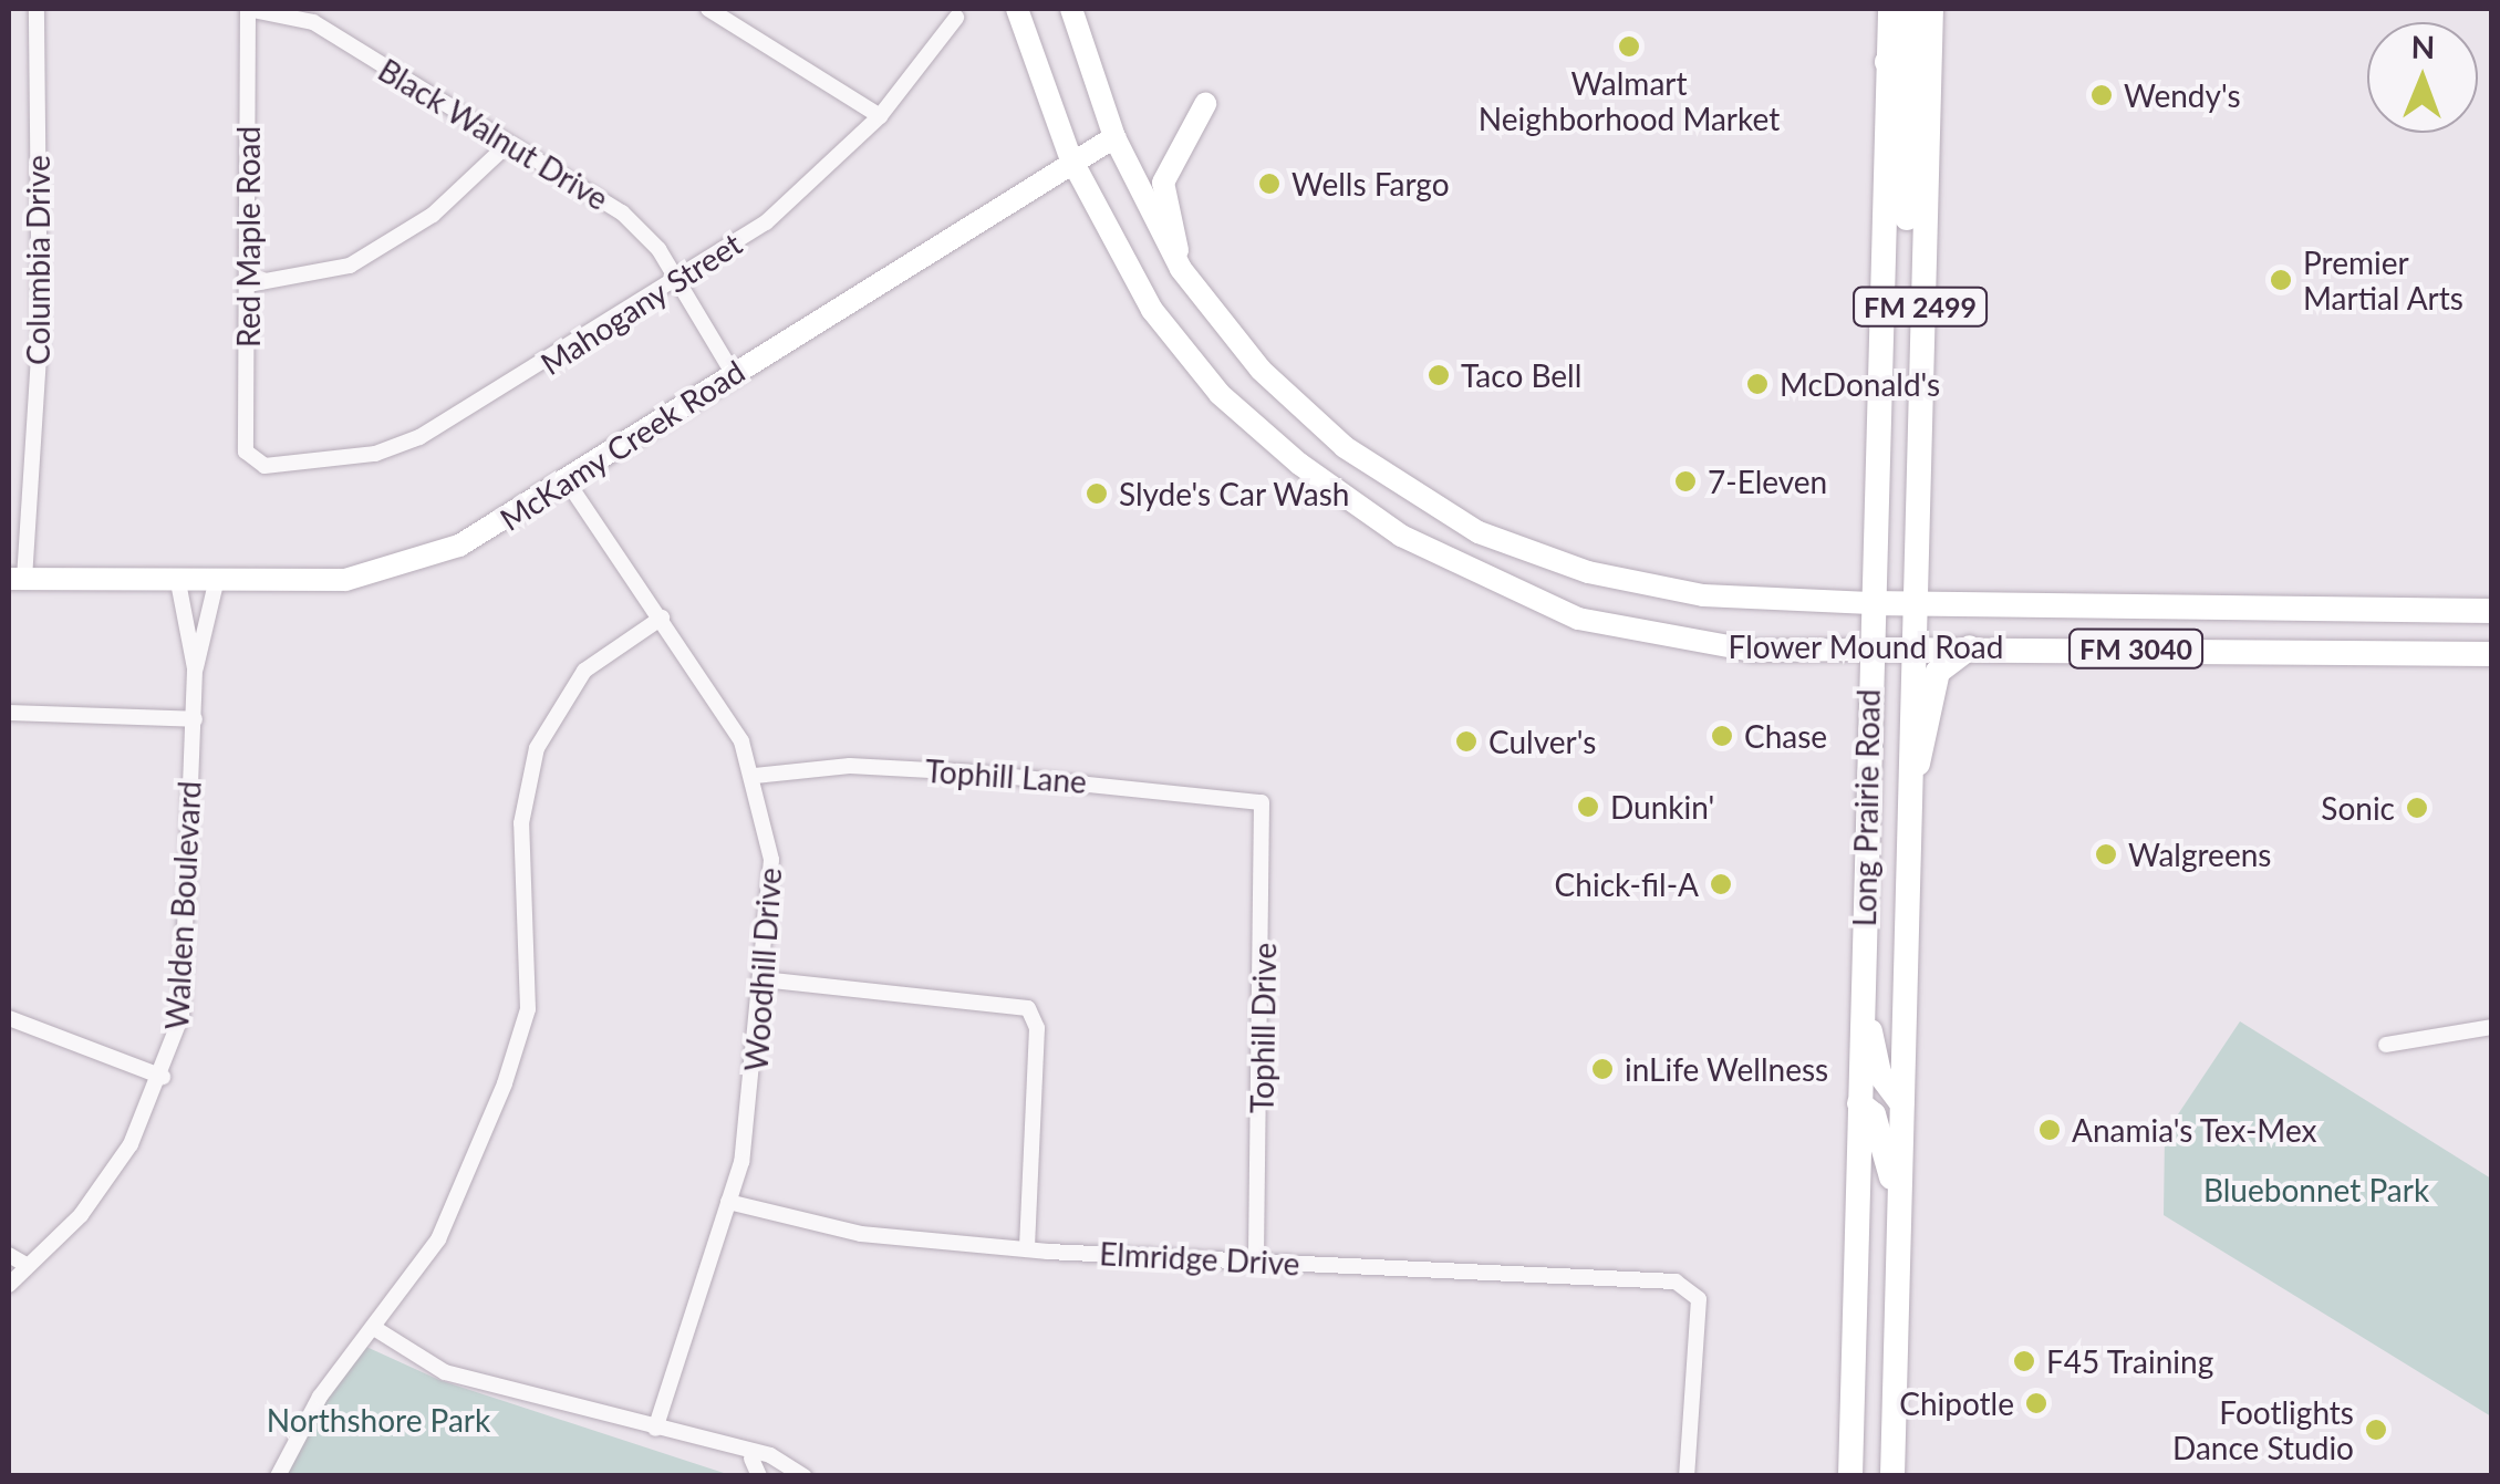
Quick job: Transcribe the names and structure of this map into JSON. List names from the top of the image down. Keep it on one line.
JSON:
{"streets":{"main road":["FM 2499","McKamy Creek Road","Flower Mound Road","FM 3040","Long Prairie Road"],"street":["Black Walnut Drive","Red Maple Road","Columbia Drive","Mahogany Street","Tophill Lane","Walden Boulevard","Woodhill Drive","Tophill Drive","Elmridge Drive"]},"crossings":[["Black Walnut Drive","Red Maple Road"],["Black Walnut Drive","Mahogany Street"],["Black Walnut Drive","McKamy Creek Road"],["Red Maple Road","Mahogany Street"],["Columbia Drive","McKamy Creek Road"],["McKamy Creek Road","Flower Mound Road"],["McKamy Creek Road","Walden Boulevard"],["McKamy Creek Road","Woodhill Drive"],["Flower Mound Road","Long Prairie Road"],["Tophill Lane","Woodhill Drive"],["Tophill Lane","Tophill Drive"],["Woodhill Drive","Elmridge Drive"],["Tophill Drive","Elmridge Drive"]],"parks":["Bluebonnet Park","Northshore Park"],"places":["Walmart Neighborhood Market","Wendy's","Wells Fargo","Premier Martial Arts","Taco Bell","McDonald's","7-Eleven","Slyde's Car Wash","Chase","Culver's","Dunkin'","Sonic","Walgreens","Chick-fil-A","inLife Wellness","Anamia's Tex-Mex","F45 Training","Chipotle","Footlights Dance Studio"],"north":"top"}
